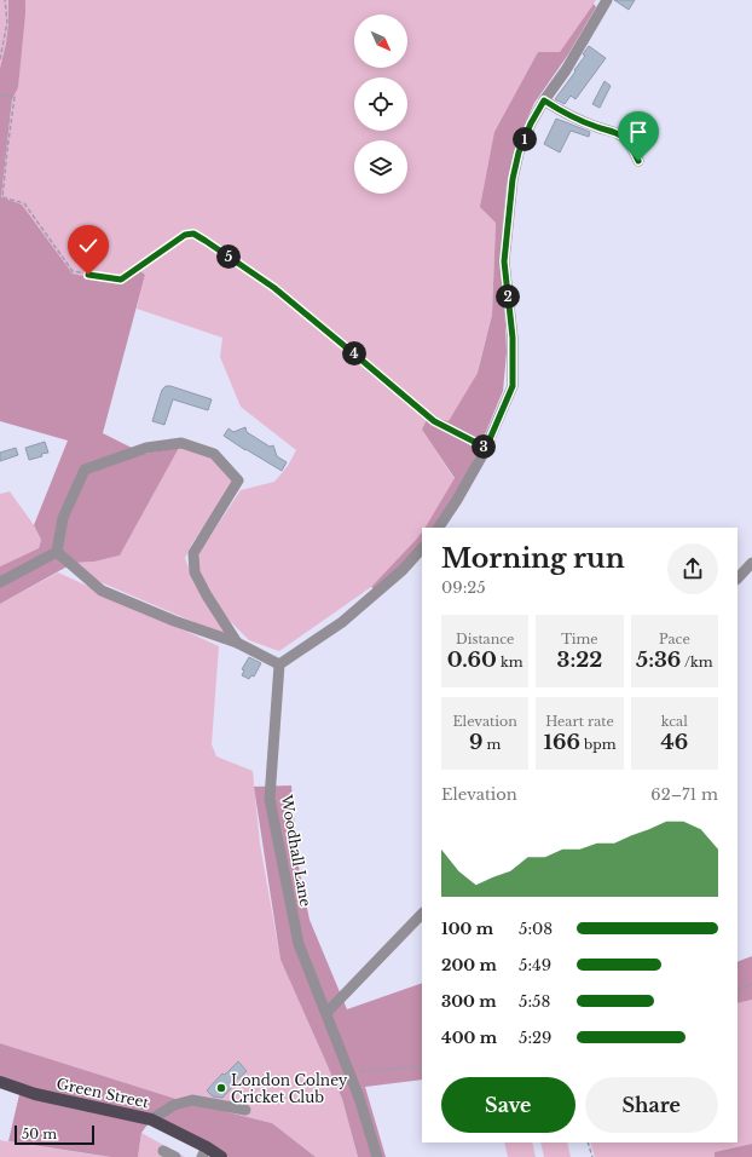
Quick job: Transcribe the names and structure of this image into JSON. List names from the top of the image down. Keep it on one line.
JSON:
{"streets":{"main road":["Green Street"],"street":["Woodhall Lane"]},"places":["London Colney Cricket Club"],"scale_bar":"50 m","north":"bottom right","page":{"pins":["1","5","2","4","3"],"heading":["Morning run","09:25"],"stats":[["Distance","0.60 km"],["Time","3:22"],["Pace","5:36 /km"],["Elevation","9 m"],["Heart rate","166 bpm"],["kcal","46"]],"chart":["Elevation","62–71 m"],"list":[{"name":"100 m","note":"5:08"},{"name":"200 m","note":"5:49"},{"name":"300 m","note":"5:58"},{"name":"400 m","note":"5:29"}],"buttons":["Save","Share"],"scale":"50 m"}}
